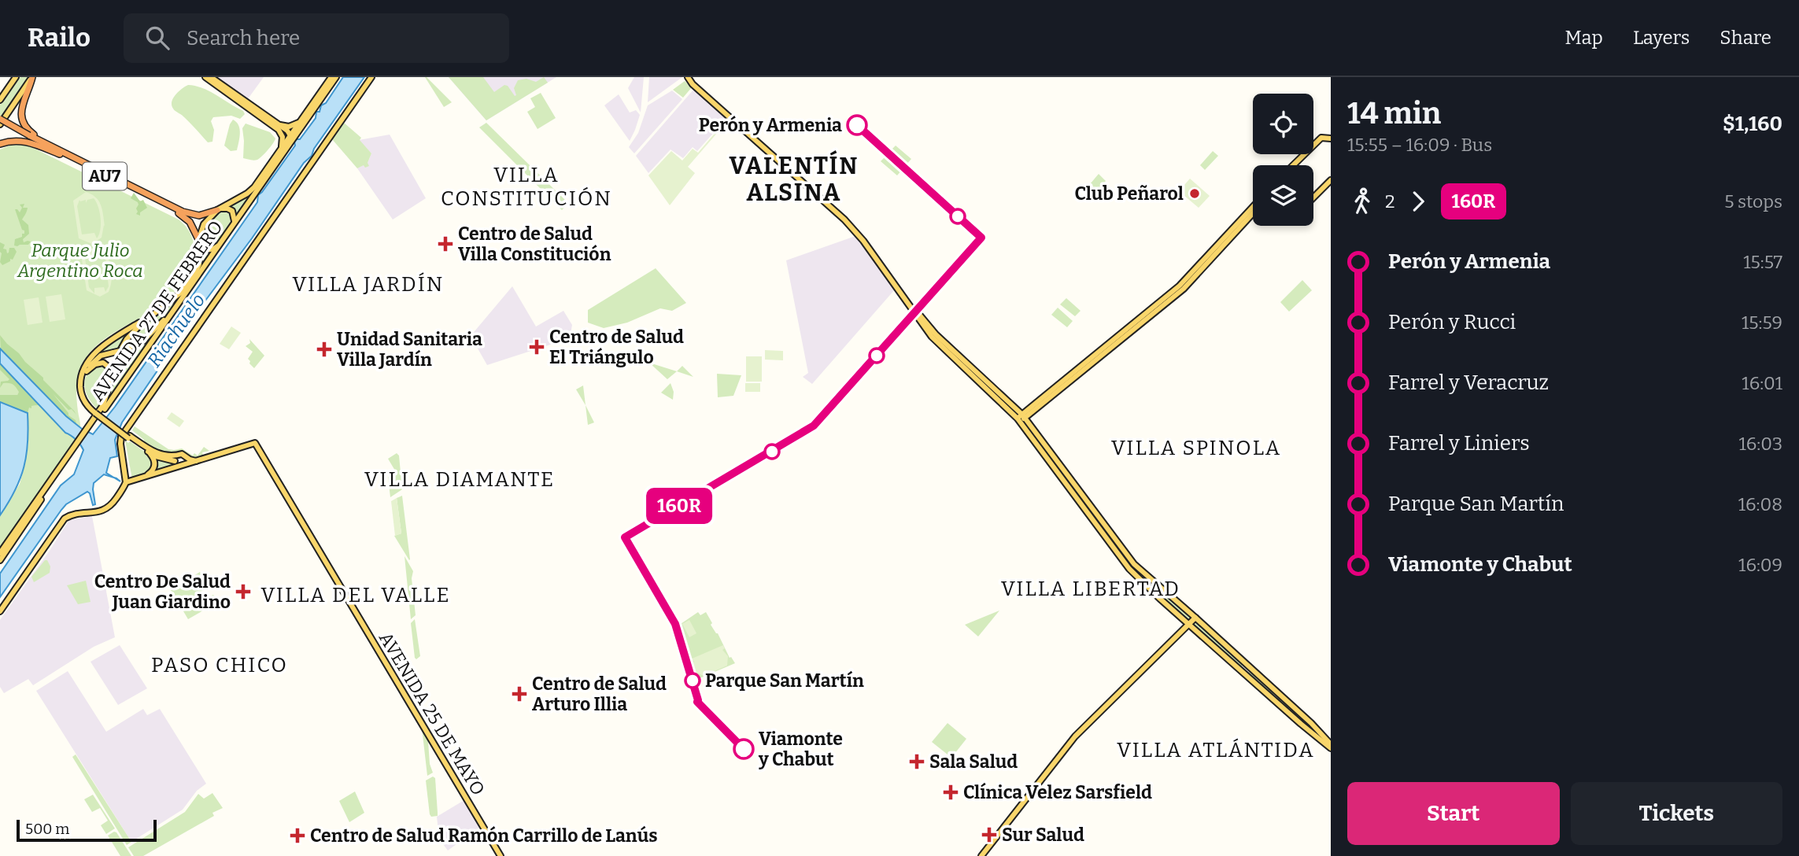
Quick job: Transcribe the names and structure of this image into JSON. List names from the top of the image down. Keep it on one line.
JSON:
{"streets":{"highway":["AU7"],"main road":["AVENIDA 27 DE FEBRERO","AVENIDA 25 DE MAYO"]},"crossings":[["AU7","AVENIDA 27 DE FEBRERO"]],"districts":["VALENTÍN ALSINA","VILLA CONSTITUCIÓN","VILLA JARDÍN","VILLA SPINOLA","VILLA DIAMANTE","VILLA LIBERTAD","VILLA DEL VALLE","PASO CHICO","VILLA ATLÁNTIDA"],"water":["Riachuelo"],"parks":["Parque Julio Argentino Roca"],"places":{"other":["Perón y Armenia","Club Peñarol","Parque San Martín","Viamonte y Chabut"],"health":["Centro de Salud Villa Constitución","Centro de Salud El Triángulo","Unidad Sanitaria Villa Jardín","Centro De Salud Juan Giardino","Centro de Salud Arturo Illia","Sala Salud","Clínica Velez Sarsfield","Sur Salud","Centro de Salud Ramón Carrillo de Lanús"]},"lines":["bus line 160R"],"scale_bar":"500 m","page":{"header":"Railo","search":"Search here","nav":["Map","Layers","Share"],"on_map":"160R","heading":["14 min","15:55 – 16:09 · Bus","$1,160"],"legs":["2","160R","5 stops"],"list":[{"name":"Perón y Armenia","value":"15:57"},{"name":"Perón y Rucci","value":"15:59"},{"name":"Farrel y Veracruz","value":"16:01"},{"name":"Farrel y Liniers","value":"16:03"},{"name":"Parque San Martín","value":"16:08"},{"name":"Viamonte y Chabut","value":"16:09"}],"buttons":["Start","Tickets"],"scale":"500 m"}}
